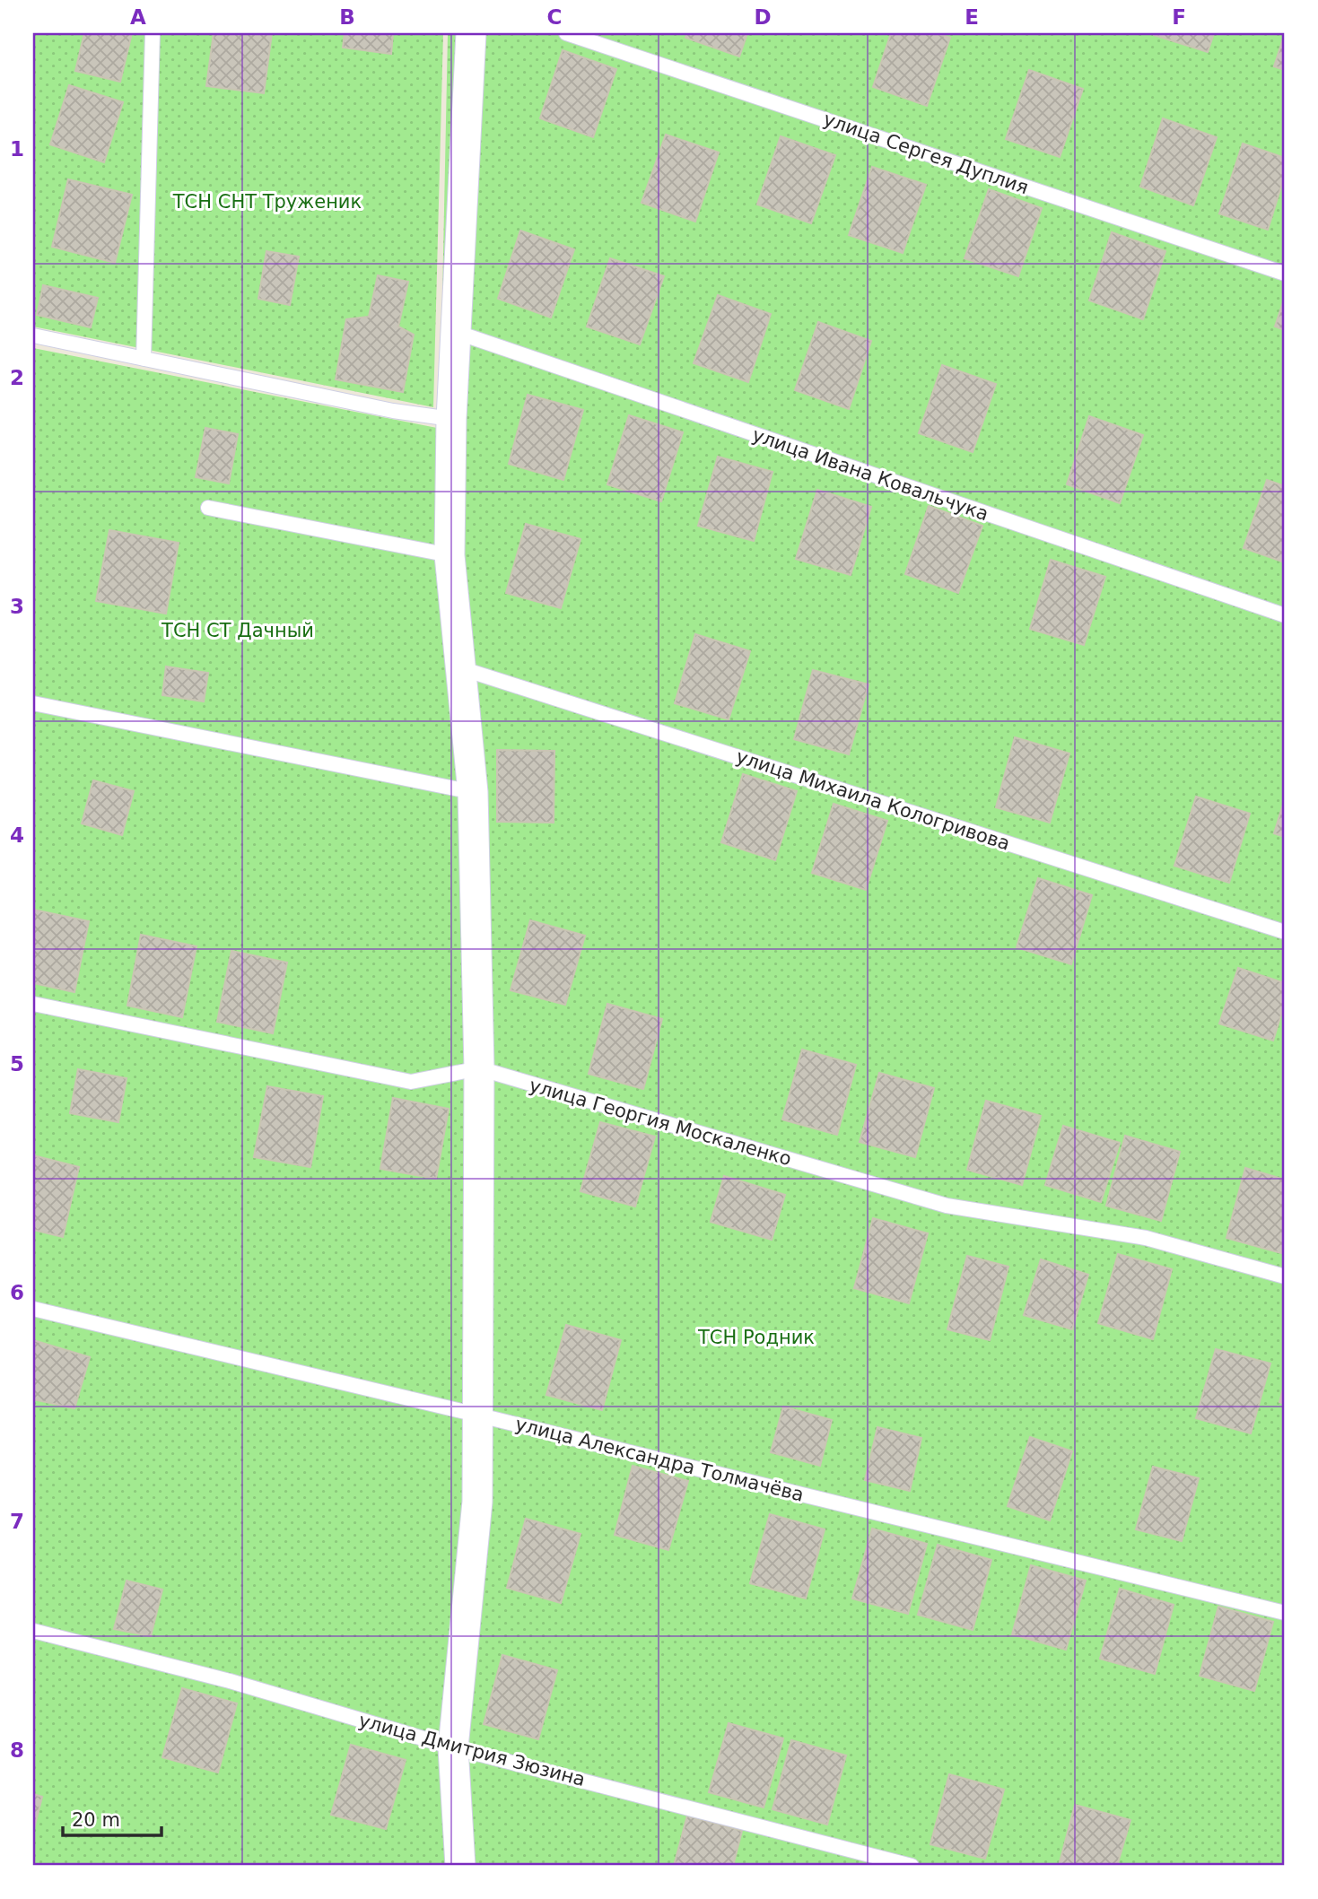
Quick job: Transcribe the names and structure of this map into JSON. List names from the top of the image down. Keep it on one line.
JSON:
{"streets":{"lane":["улица Сергея Дуплия","улица Ивана Ковальчука","улица Михаила Кологривова","улица Георгия Москаленко","улица Александра Толмачёва","улица Дмитрия Зюзина"]},"parks":["ТСН СНТ Труженик","ТСН СТ Дачный","ТСН Родник"],"scale_bar":"20 m","grid":{"columns":["A","B","C","D","E","F"],"rows":["1","2","3","4","5","6","7","8"]}}
